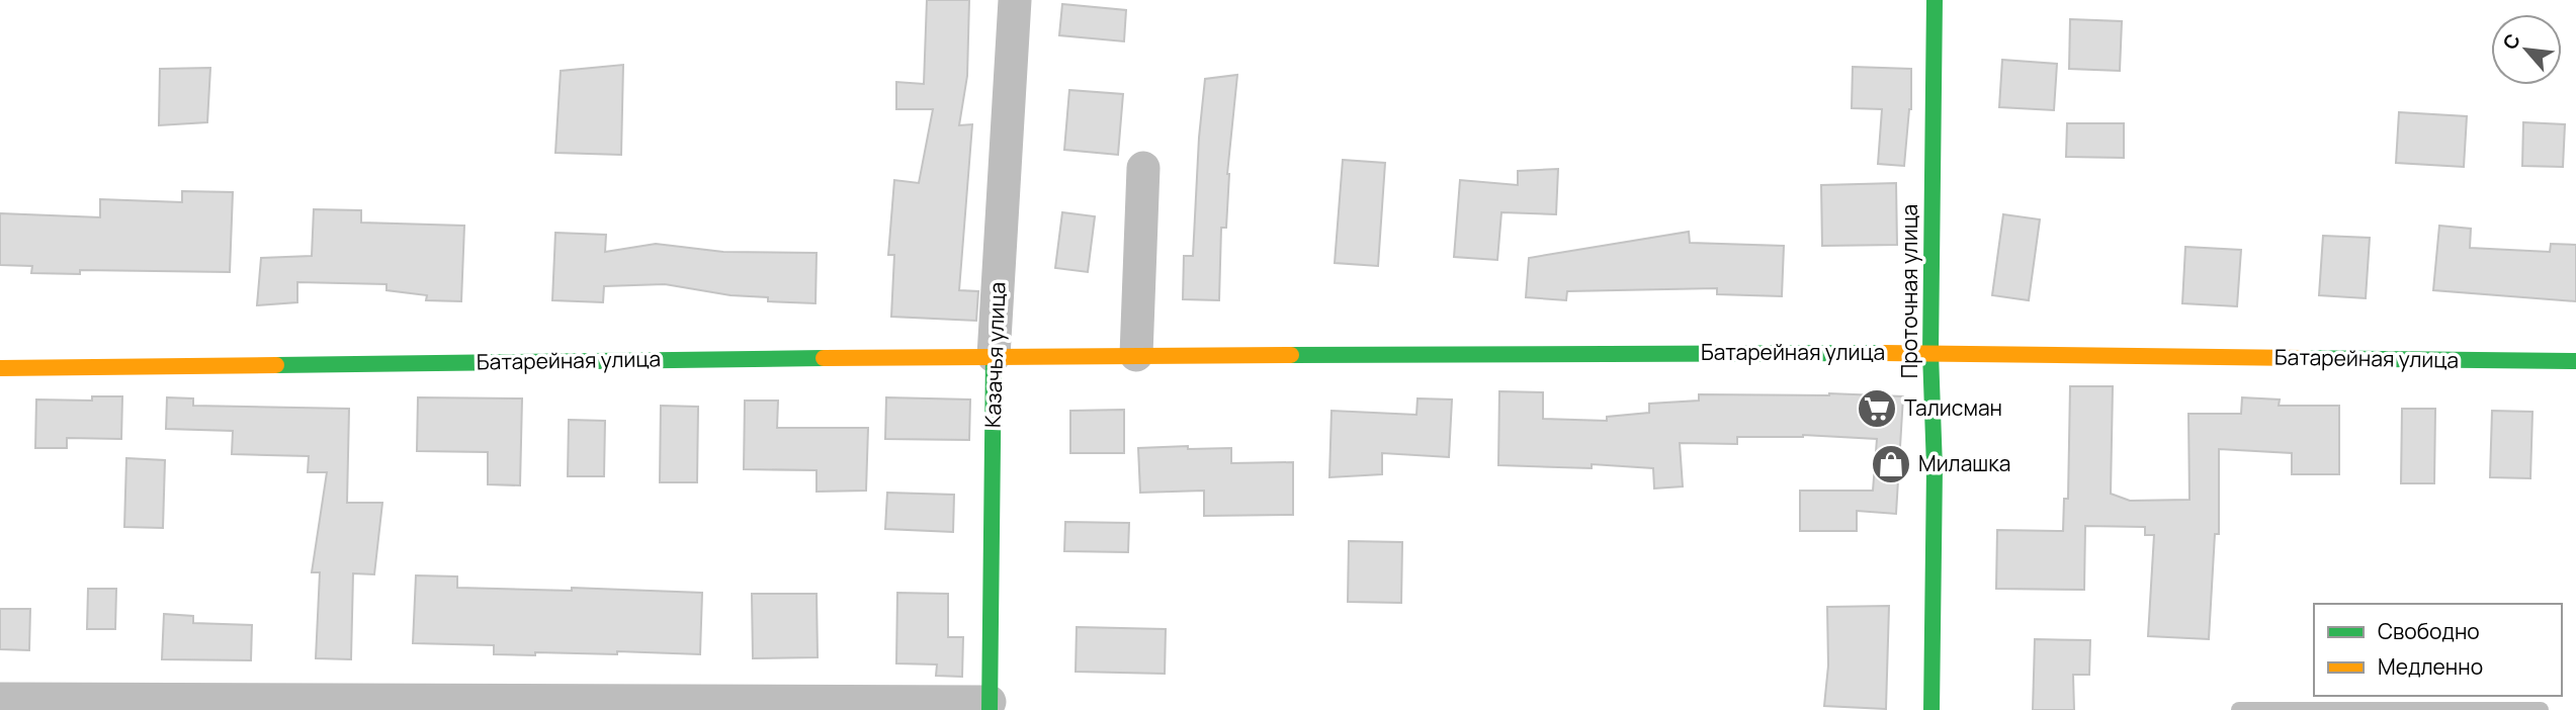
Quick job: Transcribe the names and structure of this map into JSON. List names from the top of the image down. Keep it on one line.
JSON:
{"streets":{"street":["Проточная улица","Батарейная улица","Казачья улица"]},"crossings":[["Проточная улица","Батарейная улица"],["Батарейная улица","Казачья улица"]],"places":{"supermarket":["Талисман"],"shop":["Милашка"]},"legend":["Свободно","Медленно"],"north":"top left"}
